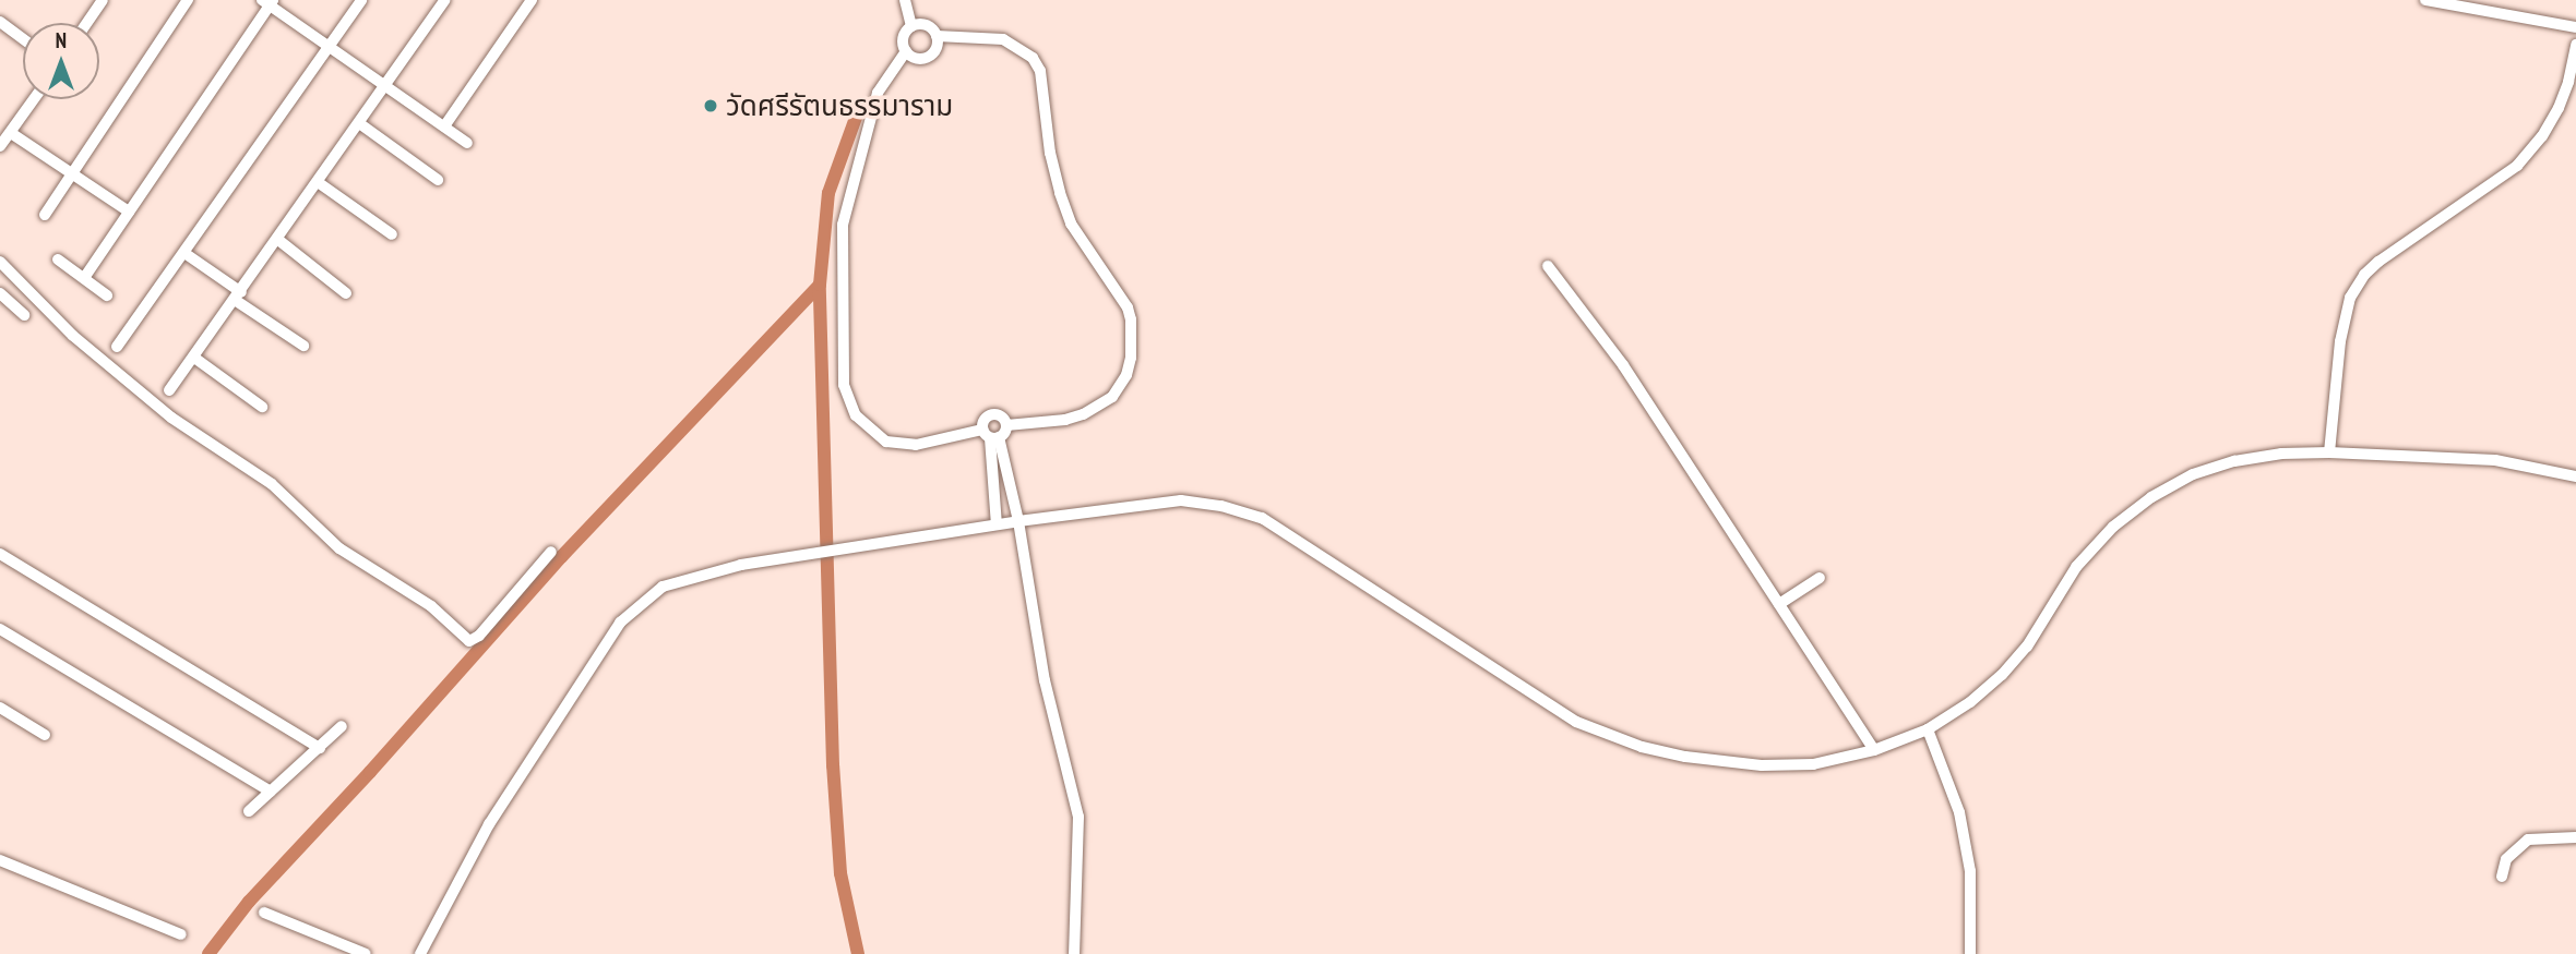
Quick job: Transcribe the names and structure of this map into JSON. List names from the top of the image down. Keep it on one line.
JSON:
{"places":["วัดศรีรัตนธรรมาราม"],"north":"top"}
